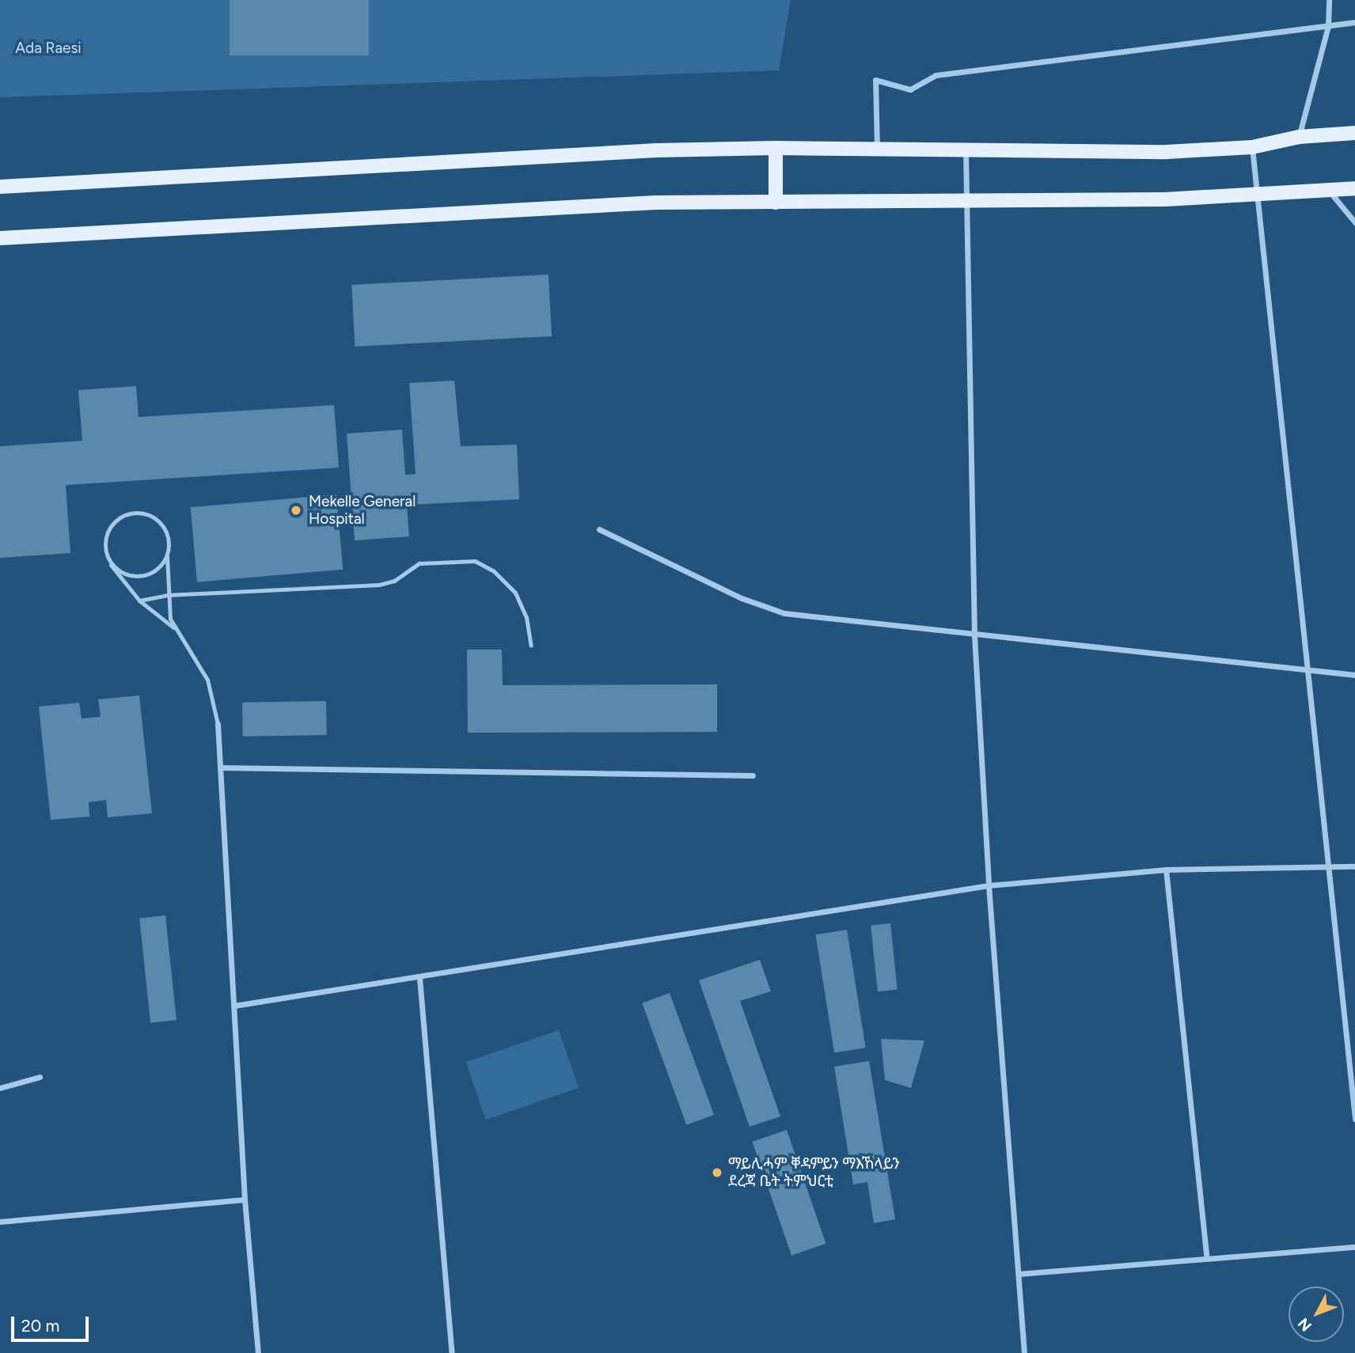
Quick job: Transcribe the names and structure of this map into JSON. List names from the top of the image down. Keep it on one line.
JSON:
{"parks":["Ada Raesi"],"places":["Mekelle General Hospital","ማይሊሓም ቐዳምይን ማእኸላይን ደረጃ ቤት ትምህርቲ"],"scale_bar":"20 m","north":"bottom left"}
